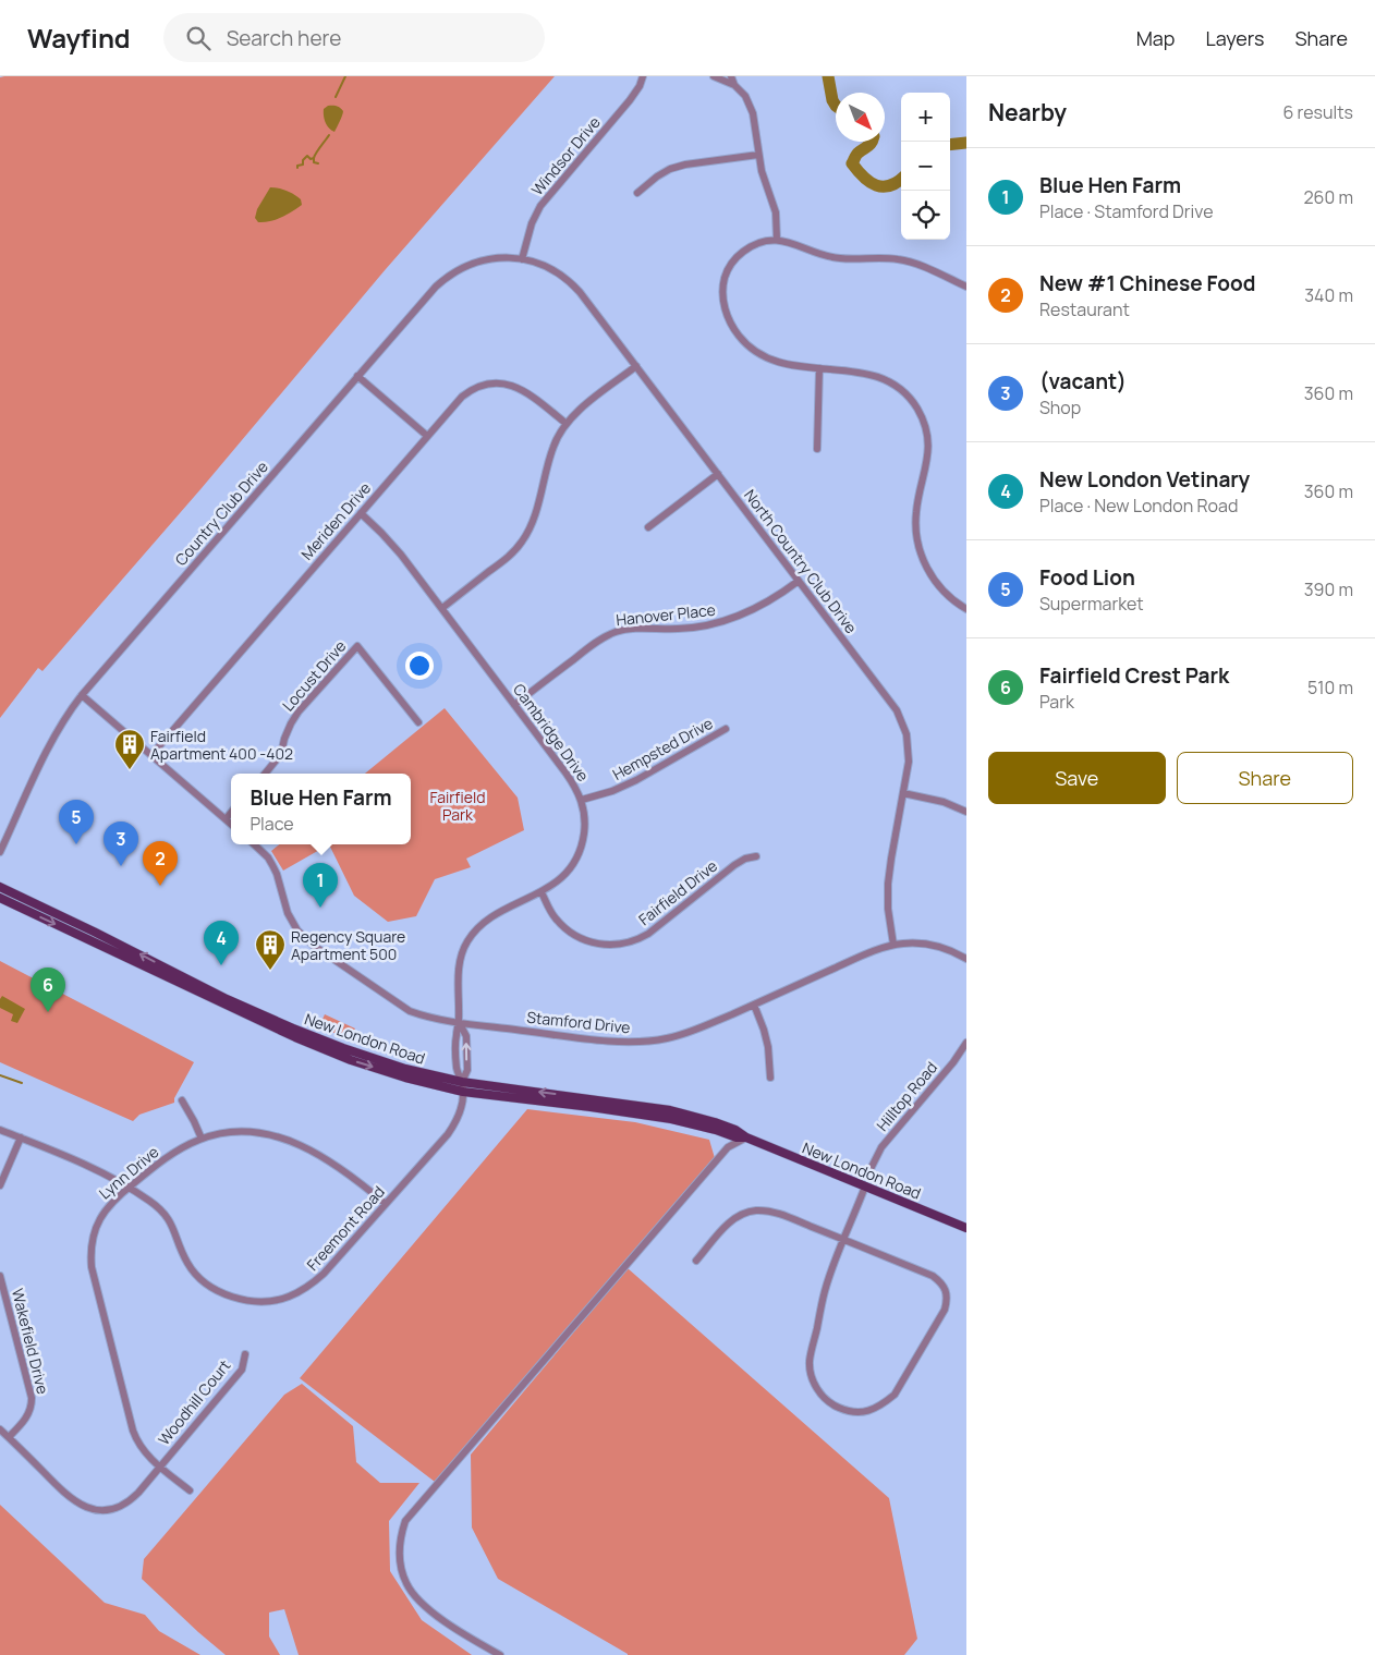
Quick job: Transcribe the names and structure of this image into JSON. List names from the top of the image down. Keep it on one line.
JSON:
{"streets":{"main road":["New London Road"],"street":["Windsor Drive","Country Club Drive","Meriden Drive","North Country Club Drive","Hanover Place","Locust Drive","Cambridge Drive","Hempsted Drive","Fairfield Drive","Stamford Drive","Hilltop Road","Lynn Drive","Freemont Road","Wakefield Drive","Woodhill Court"]},"crossings":[["Windsor Drive","Country Club Drive"],["Windsor Drive","North Country Club Drive"],["Country Club Drive","North Country Club Drive"],["Meriden Drive","Cambridge Drive"],["North Country Club Drive","Hanover Place"],["North Country Club Drive","Stamford Drive"],["Hanover Place","Cambridge Drive"],["Cambridge Drive","Hempsted Drive"],["Cambridge Drive","Fairfield Drive"],["Cambridge Drive","Stamford Drive"],["Cambridge Drive","New London Road"],["Cambridge Drive","Freemont Road"],["New London Road","Freemont Road"],["Lynn Drive","Freemont Road"],["Lynn Drive","Woodhill Court"],["Wakefield Drive","Woodhill Court"]],"parks":["Fairfield Park"],"places":{"building":["Fairfield Apartment 400 -402","Regency Square Apartment 500"]},"north":"bottom right","page":{"header":"Wayfind","search":"Search here","nav":["Map","Layers","Share"],"heading":["Nearby","6 results"],"map_buttons":["+","−"],"list":[{"mark":"1","name":"Blue Hen Farm","note":"Place · Stamford Drive","value":"260 m"},{"mark":"2","name":"New #1 Chinese Food","note":"Restaurant","value":"340 m"},{"mark":"3","name":"(vacant)","note":"Shop","value":"360 m"},{"mark":"4","name":"New London Vetinary","note":"Place · New London Road","value":"360 m"},{"mark":"5","name":"Food Lion","note":"Supermarket","value":"390 m"},{"mark":"6","name":"Fairfield Crest Park","note":"Park","value":"510 m"}],"buttons":["Save","Share"],"popup":["Blue Hen Farm","Place"],"pins":["5","3","2","1","4","6"]}}
